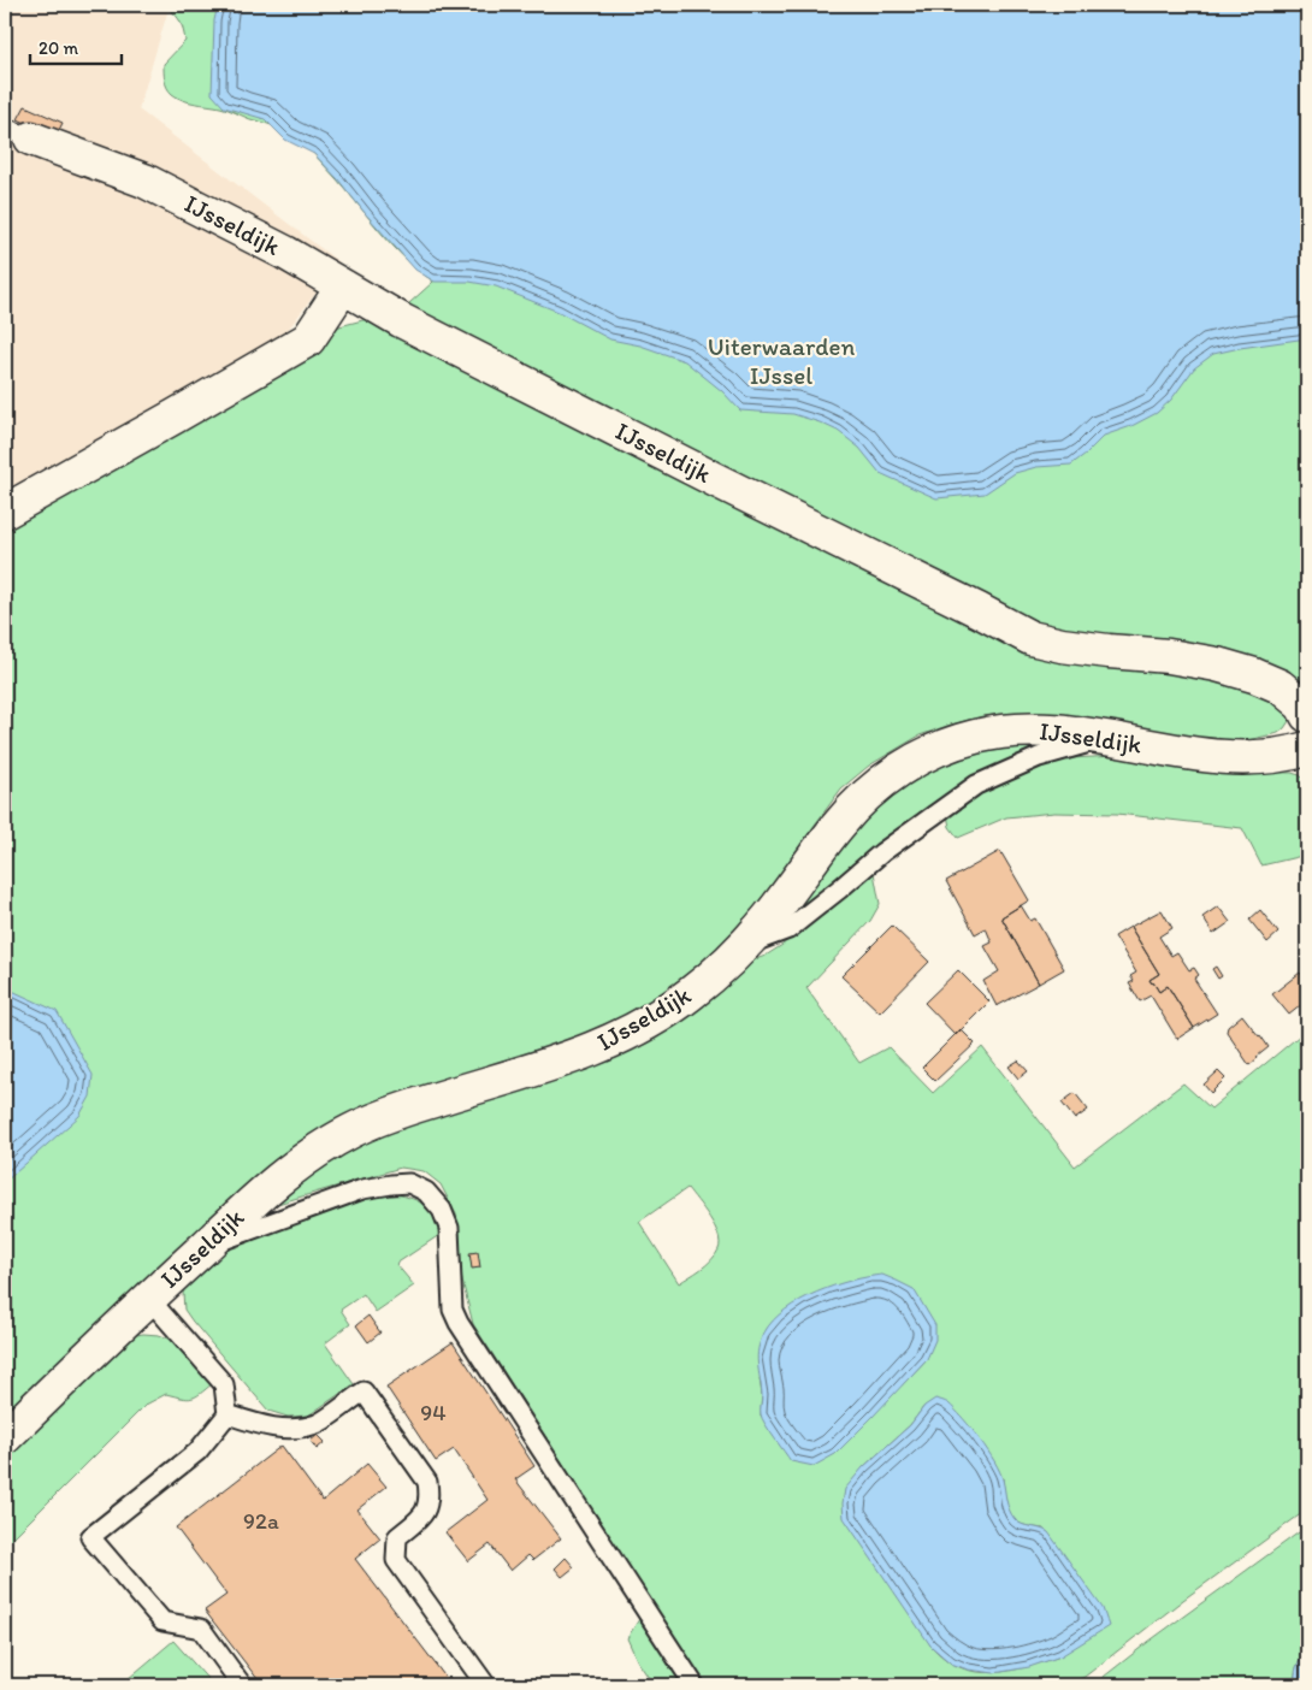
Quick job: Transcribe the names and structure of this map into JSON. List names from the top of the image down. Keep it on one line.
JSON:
{"streets":{"street":["IJsseldijk"]},"parks":["Uiterwaarden IJssel"],"house_numbers":["94","92a"],"scale_bar":"20 m"}
